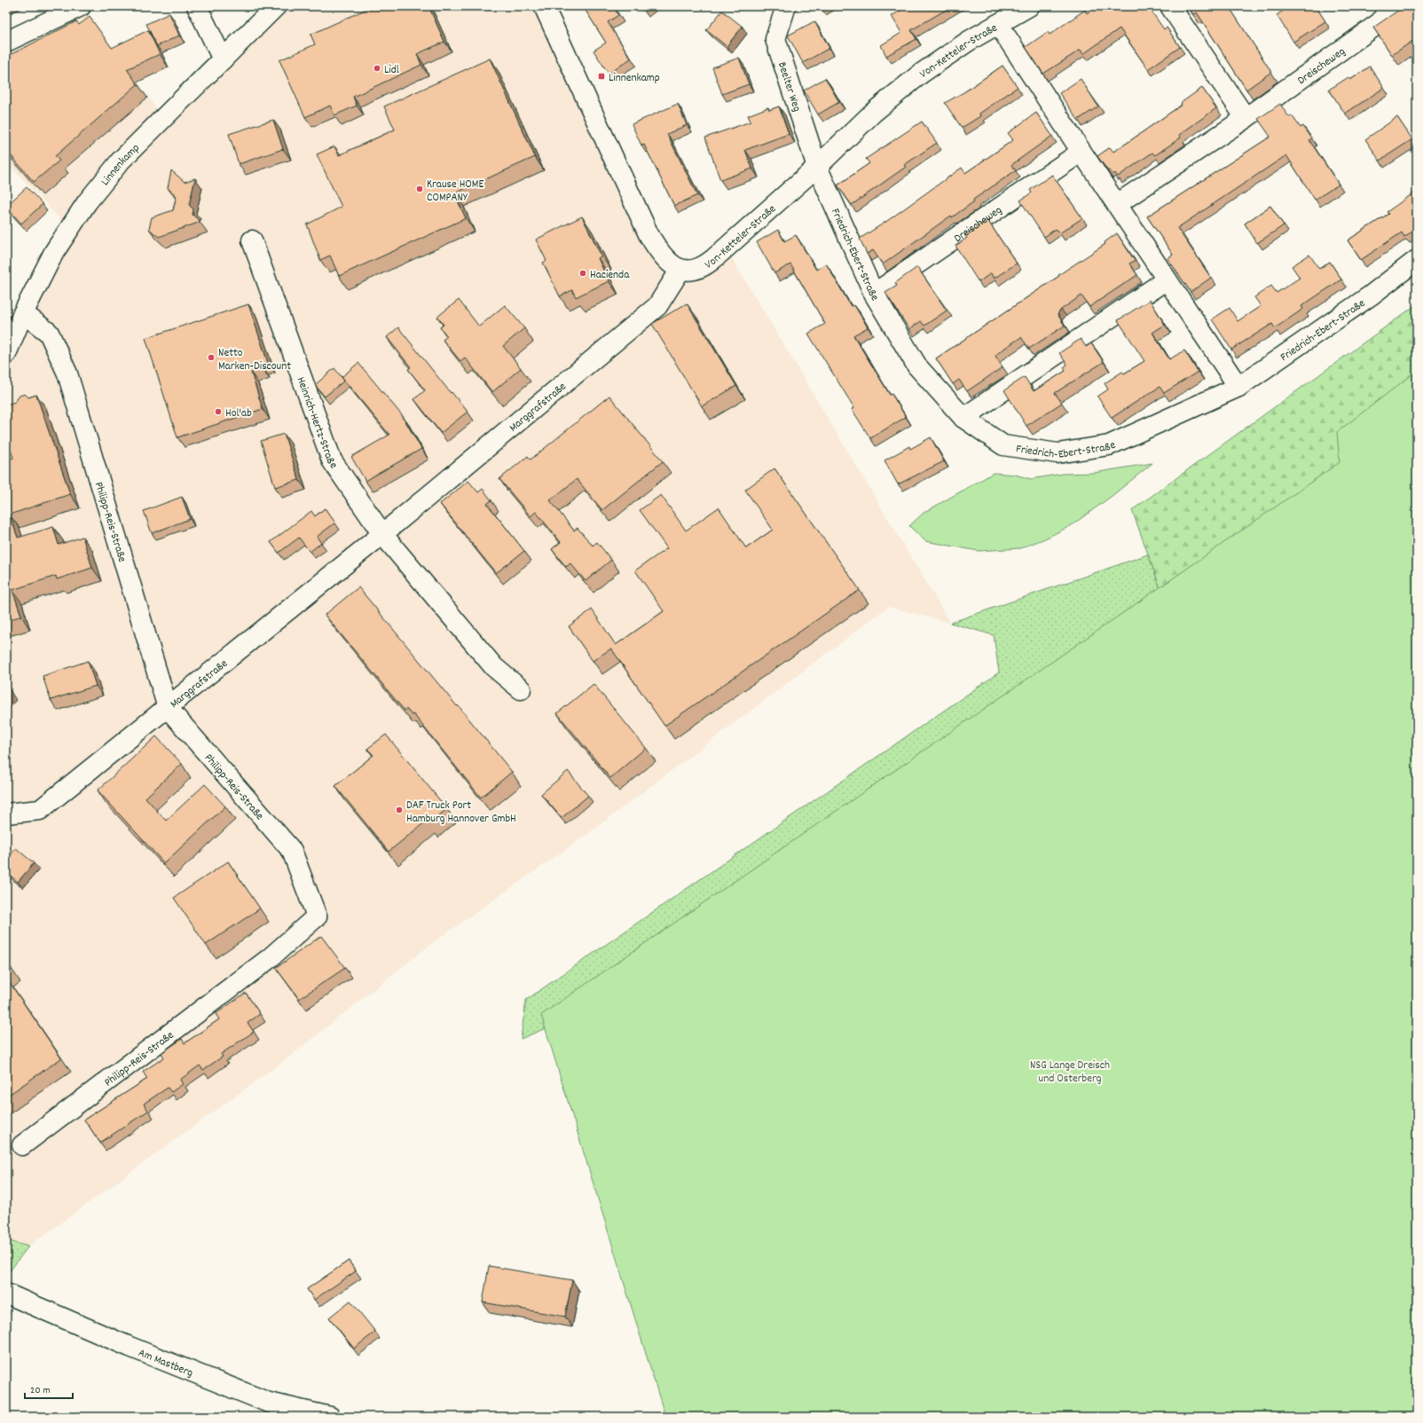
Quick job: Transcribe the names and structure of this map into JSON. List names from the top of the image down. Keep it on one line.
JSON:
{"streets":{"street":["Von-Ketteler-Straße","Dreischeweg","Beelter Weg","Linnenkamp","Friedrich-Ebert-Straße","Marggrafstraße","Heinrich-Hertz-Straße","Philipp-Reis-Straße","Am Mastberg"]},"crossings":[["Von-Ketteler-Straße","Beelter Weg"],["Von-Ketteler-Straße","Friedrich-Ebert-Straße"],["Von-Ketteler-Straße","Marggrafstraße"],["Dreischeweg","Friedrich-Ebert-Straße"],["Beelter Weg","Friedrich-Ebert-Straße"],["Linnenkamp","Philipp-Reis-Straße"],["Marggrafstraße","Heinrich-Hertz-Straße"],["Marggrafstraße","Philipp-Reis-Straße"]],"parks":["NSG Lange Dreisch und Osterberg"],"places":{"other":["Lidl","Krause HOME COMPANY","Hacienda","Netto Marken-Discount","Hol'ab","DAF Truck Port Hamburg Hannover GmbH"],"transit":["Linnenkamp"]},"scale_bar":"20 m"}
